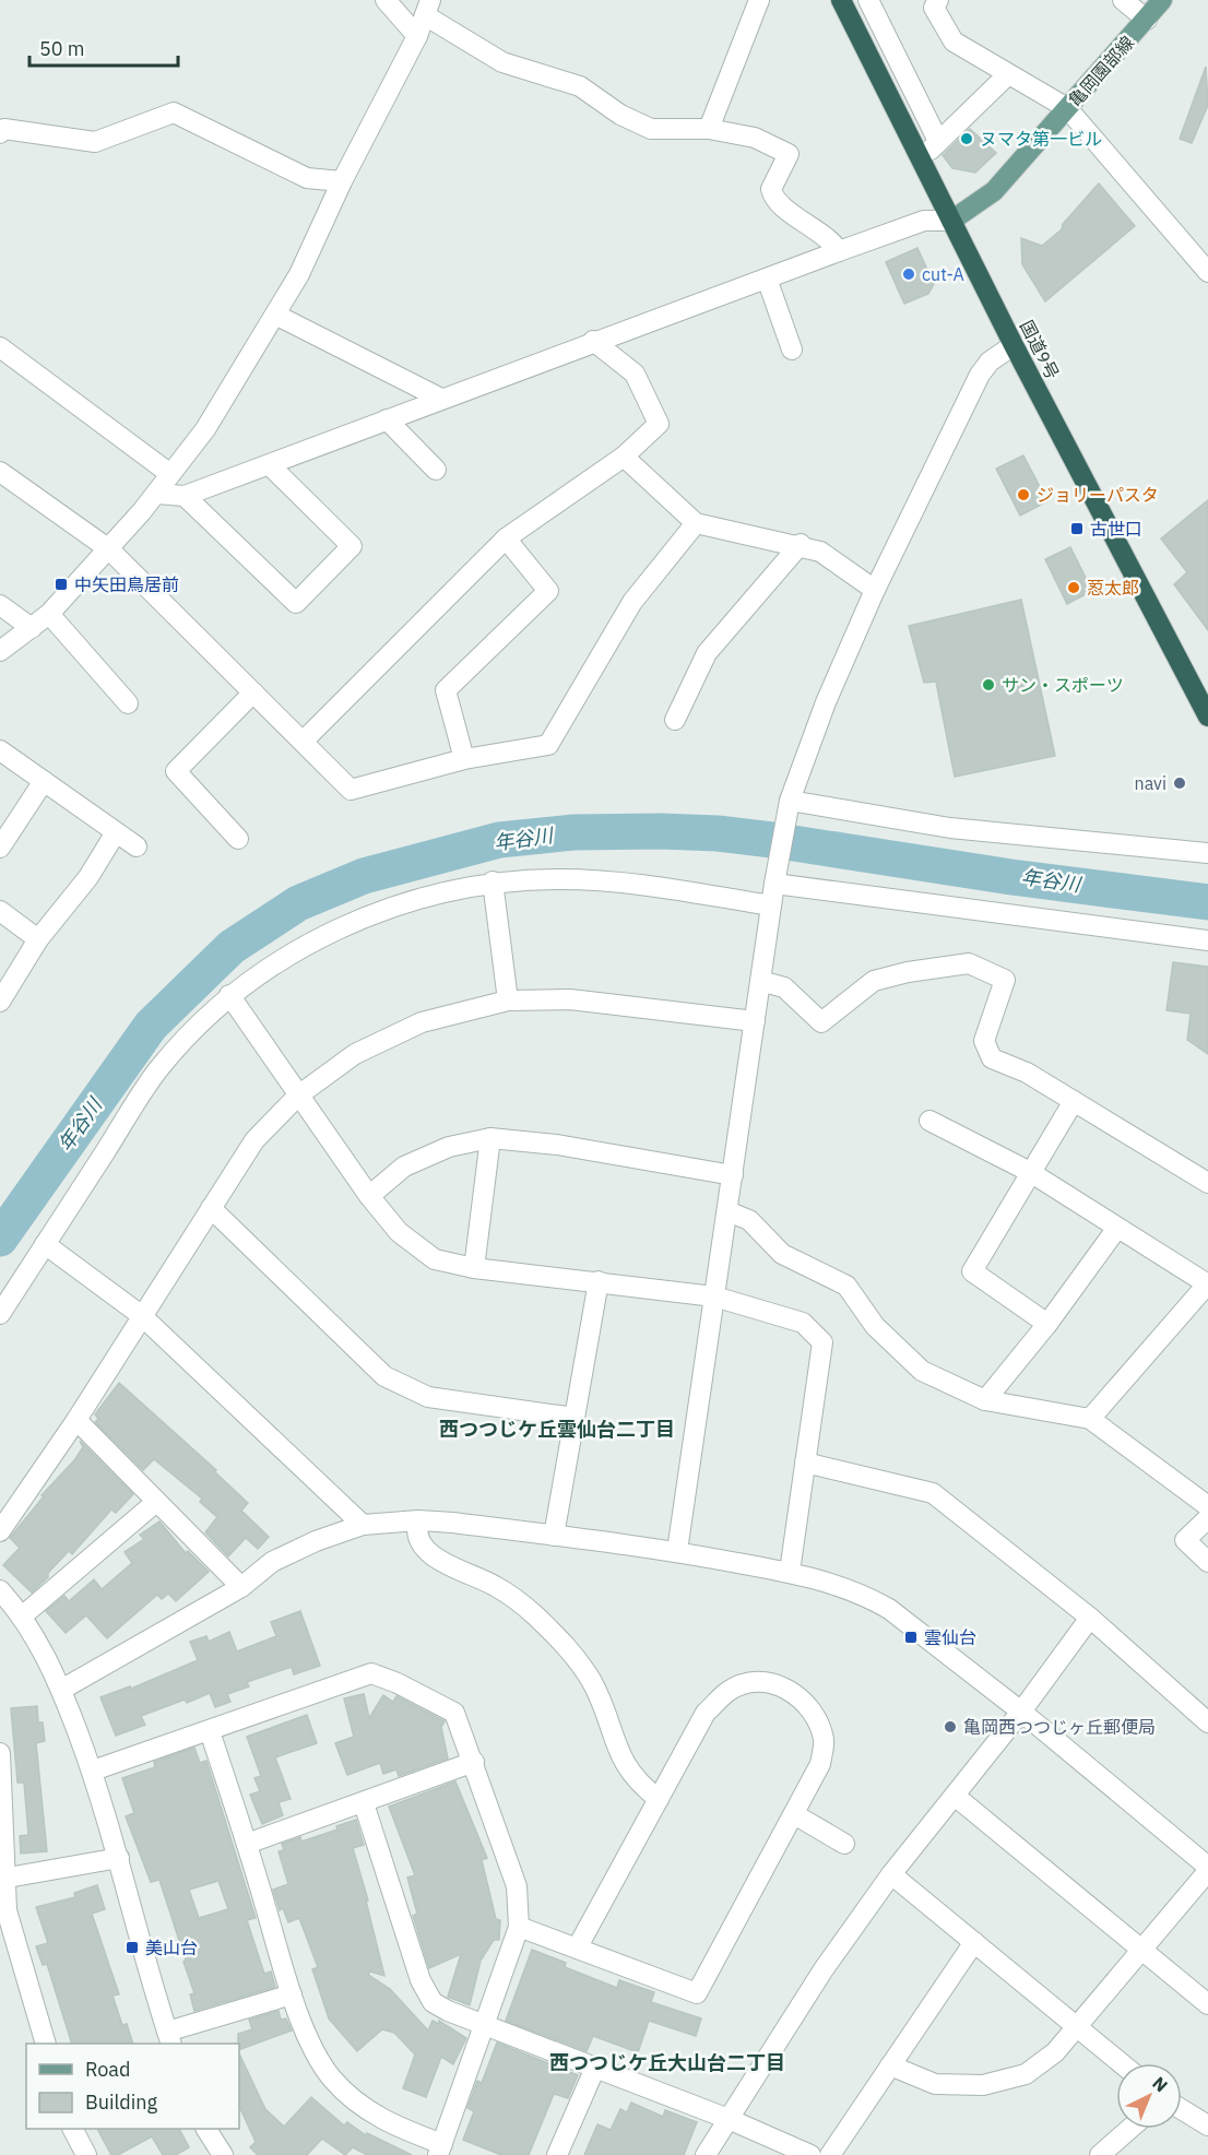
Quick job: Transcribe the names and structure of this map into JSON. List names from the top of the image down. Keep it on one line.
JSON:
{"streets":{"highway":["国道9号"],"main road":["亀岡園部線"]},"crossings":[["亀岡園部線","国道9号"]],"districts":["西つつじケ丘雲仙台二丁目","西つつじケ丘大山台二丁目"],"water":["年谷川"],"places":{"other":["ヌマタ第一ビル","cut-A","ジョリーパスタ","荵太郎","サン・スポーツ","navi","亀岡西つつじヶ丘郵便局"],"transit":["古世口","中矢田鳥居前","雲仙台","美山台"]},"legend":["Road","Building"],"scale_bar":"50 m","north":"top right"}
